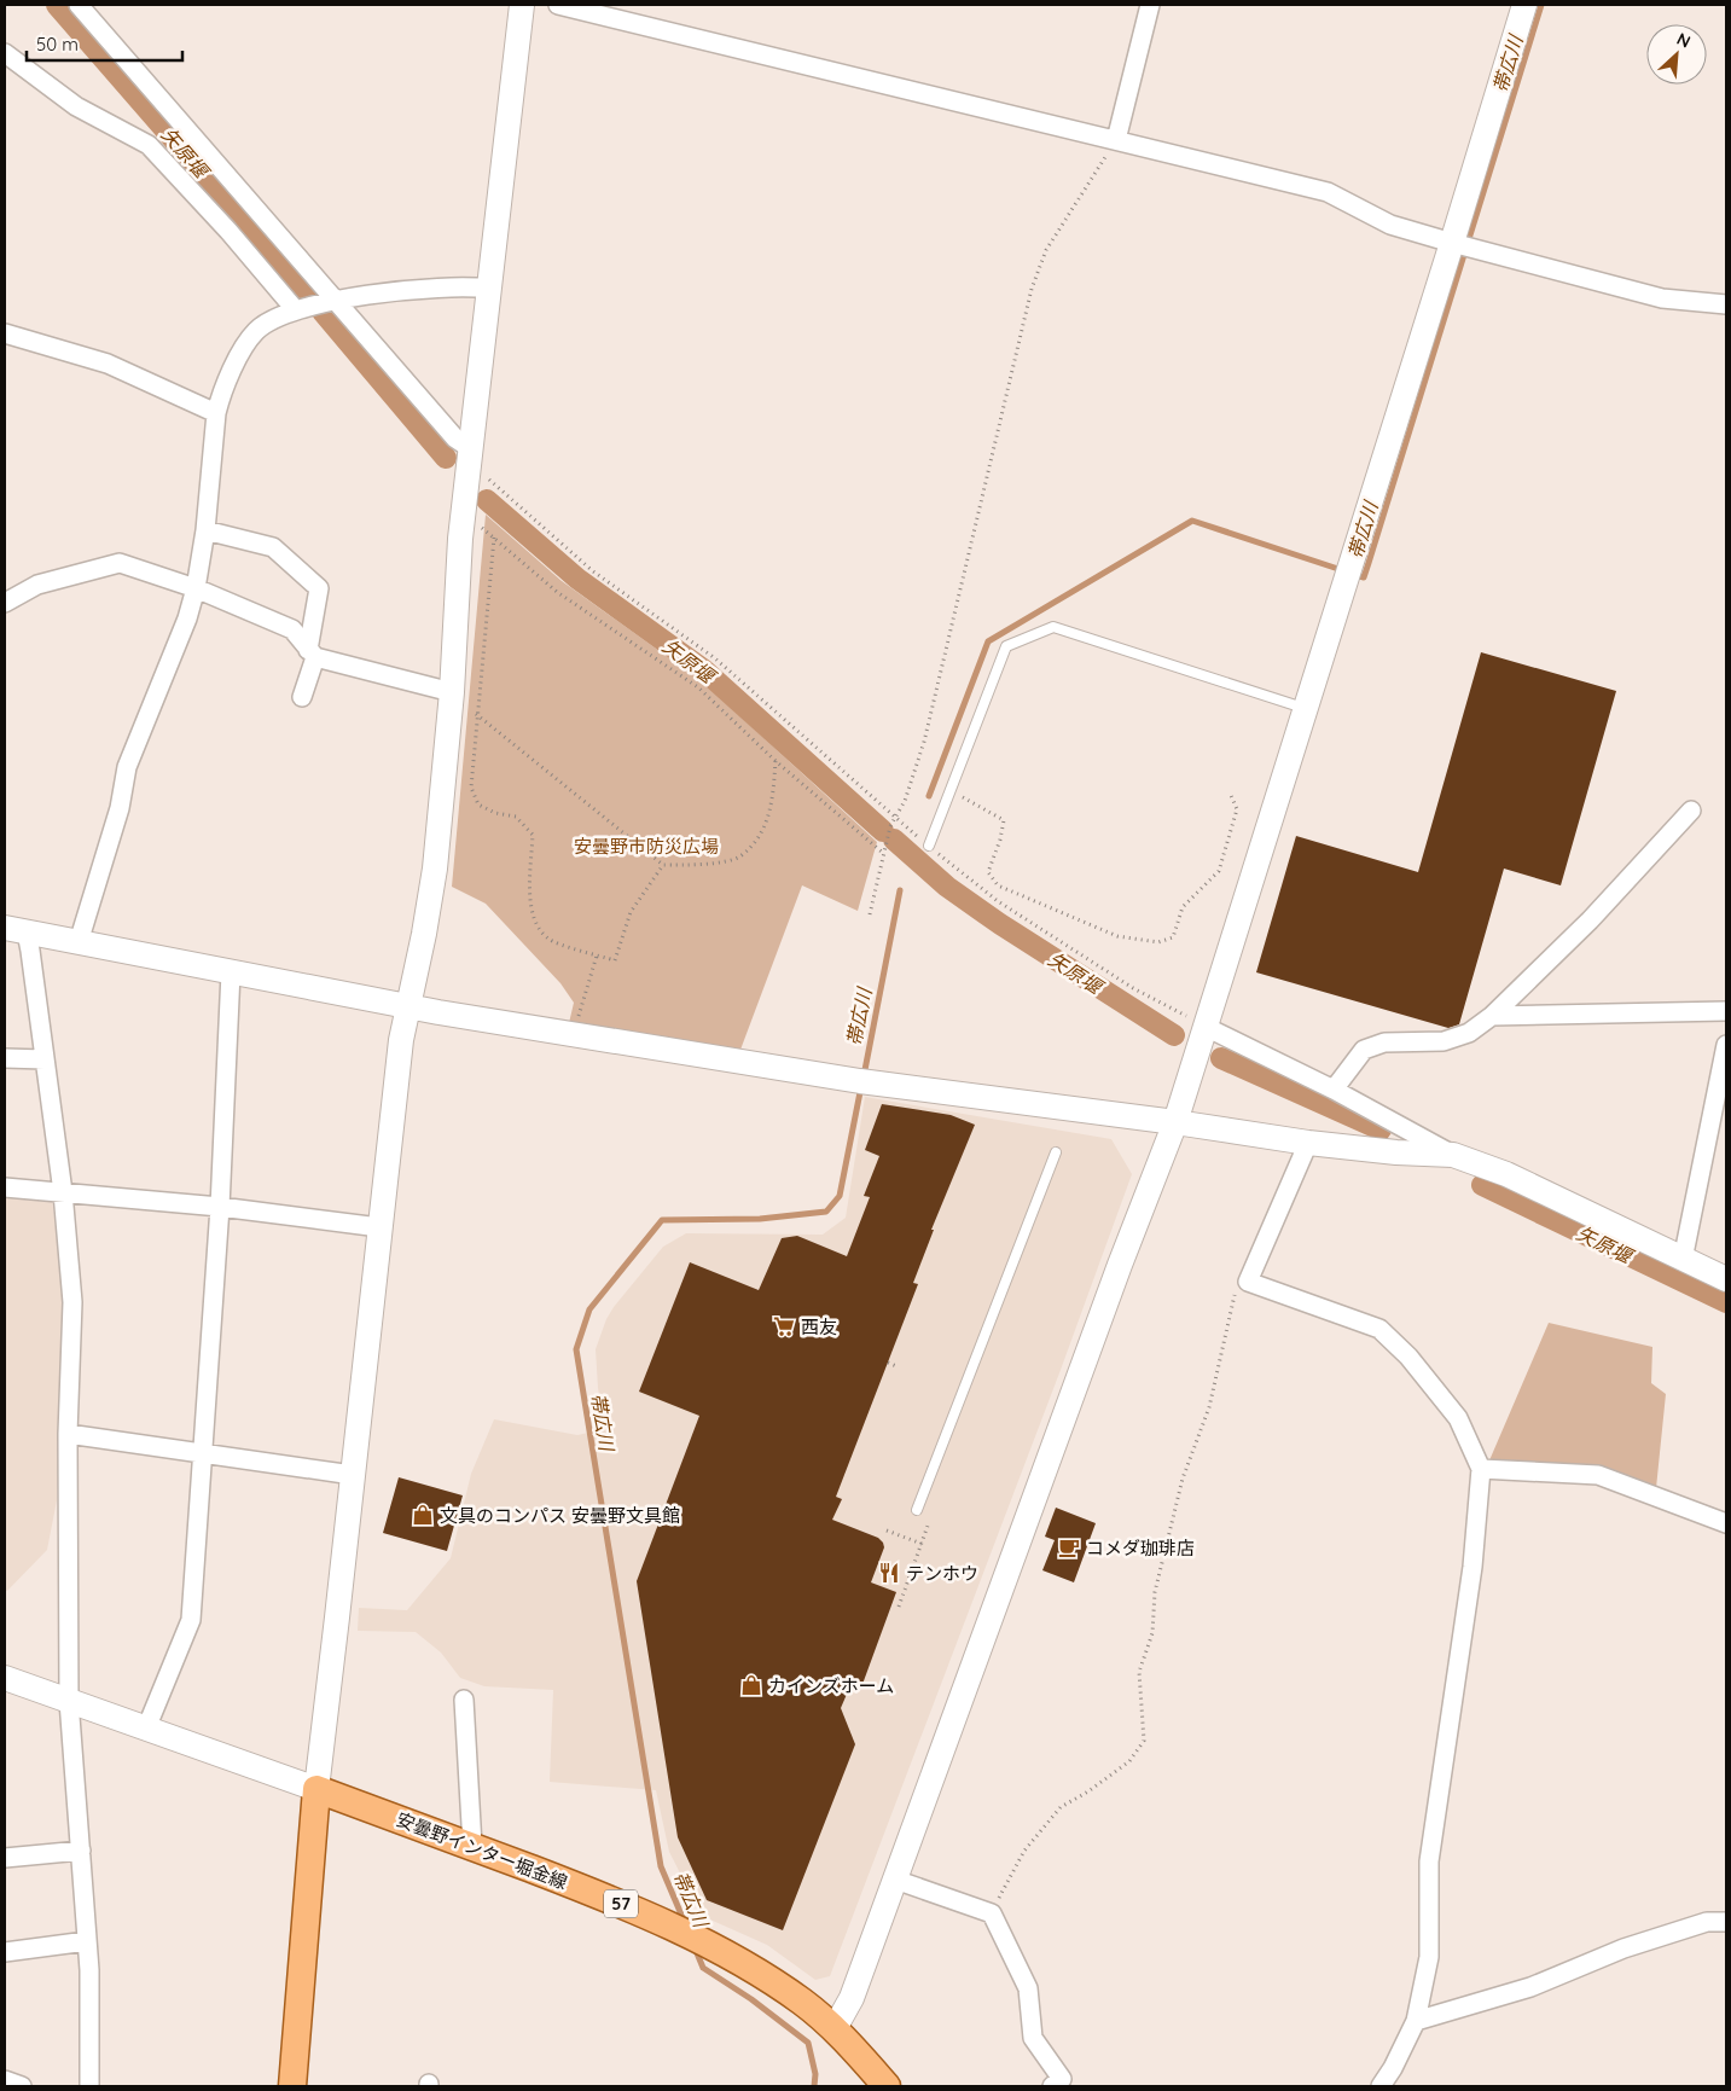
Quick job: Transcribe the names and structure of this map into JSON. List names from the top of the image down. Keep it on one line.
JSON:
{"streets":{"main road":["安曇野インター堀金線","57"]},"water":["帯広川","矢原堰"],"parks":["安曇野市防災広場"],"places":{"supermarket":["西友"],"shop":["文具のコンパス 安曇野文具館","カインズホーム"],"cafe":["コメダ珈琲店"],"restaurant":["テンホウ"]},"scale_bar":"50 m","north":"top right"}
